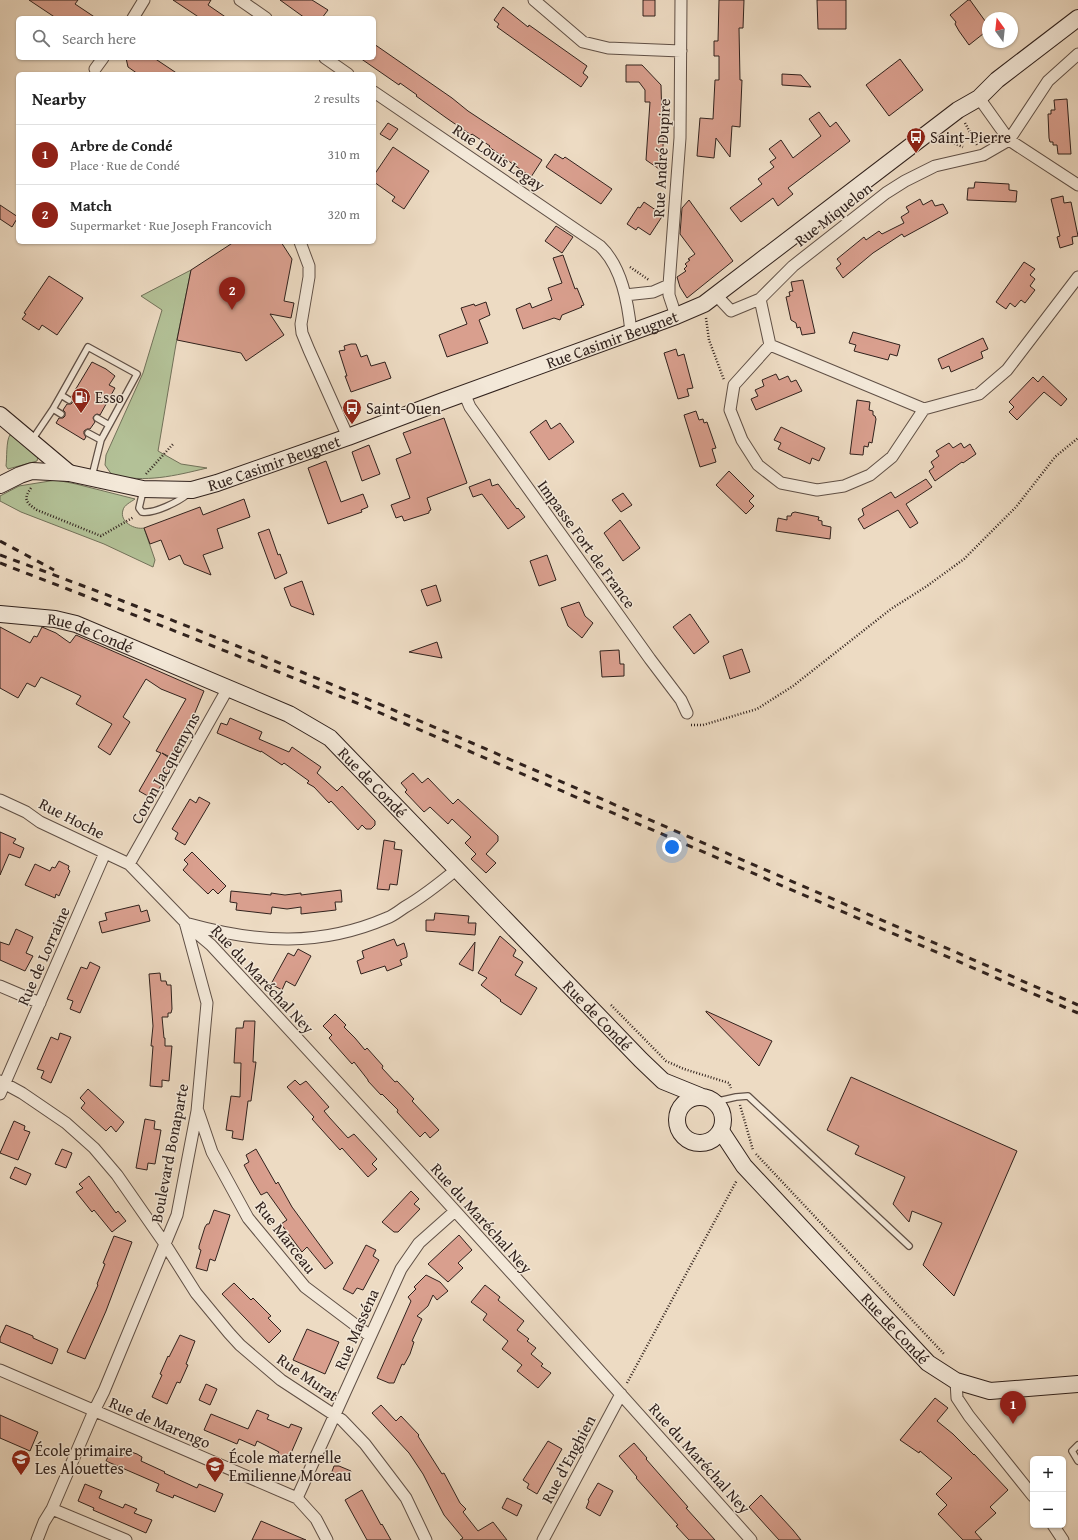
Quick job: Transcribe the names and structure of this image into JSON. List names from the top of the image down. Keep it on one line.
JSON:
{"streets":{"main road":["Rue Casimir Beugnet","Rue de Condé"],"street":["Rue Louis Legay","Rue André Dupire","Rue Miquelon","Impasse Fort de France","Coron Jacquemyns","Rue Hoche","Rue de Lorraine","Rue du Maréchal Ney","Boulevard Bonaparte","Rue Marceau","Rue Masséna","Rue Murat","Rue de Marengo","Rue d'Enghien"]},"crossings":[["Rue André Dupire","Rue Casimir Beugnet"],["Rue Miquelon","Rue Casimir Beugnet"],["Rue Casimir Beugnet","Impasse Fort de France"],["Rue de Condé","Coron Jacquemyns"],["Coron Jacquemyns","Rue Hoche"],["Coron Jacquemyns","Boulevard Bonaparte"],["Rue Hoche","Rue de Lorraine"],["Rue Hoche","Boulevard Bonaparte"],["Rue de Lorraine","Rue Murat"],["Rue du Maréchal Ney","Boulevard Bonaparte"],["Rue du Maréchal Ney","Rue Masséna"],["Rue du Maréchal Ney","Rue d'Enghien"],["Boulevard Bonaparte","Rue Marceau"],["Boulevard Bonaparte","Rue Murat"],["Boulevard Bonaparte","Rue de Marengo"],["Rue Marceau","Rue Masséna"],["Rue Masséna","Rue Murat"],["Rue Masséna","Rue de Marengo"]],"places":{"bus stop":["Saint-Pierre","Saint-Ouen"],"fuel station":["Esso"],"school or university":["École primaire Les Alouettes","École maternelle Emilienne Moreau"]},"north":"top","page":{"search":"Search here","heading":["Nearby","2 results"],"list":[{"mark":"1","name":"Arbre de Condé","note":"Place · Rue de Condé","value":"310 m"},{"mark":"2","name":"Match","note":"Supermarket · Rue Joseph Francovich","value":"320 m"}],"pins":["2","1"],"map_buttons":["+","−"]}}
